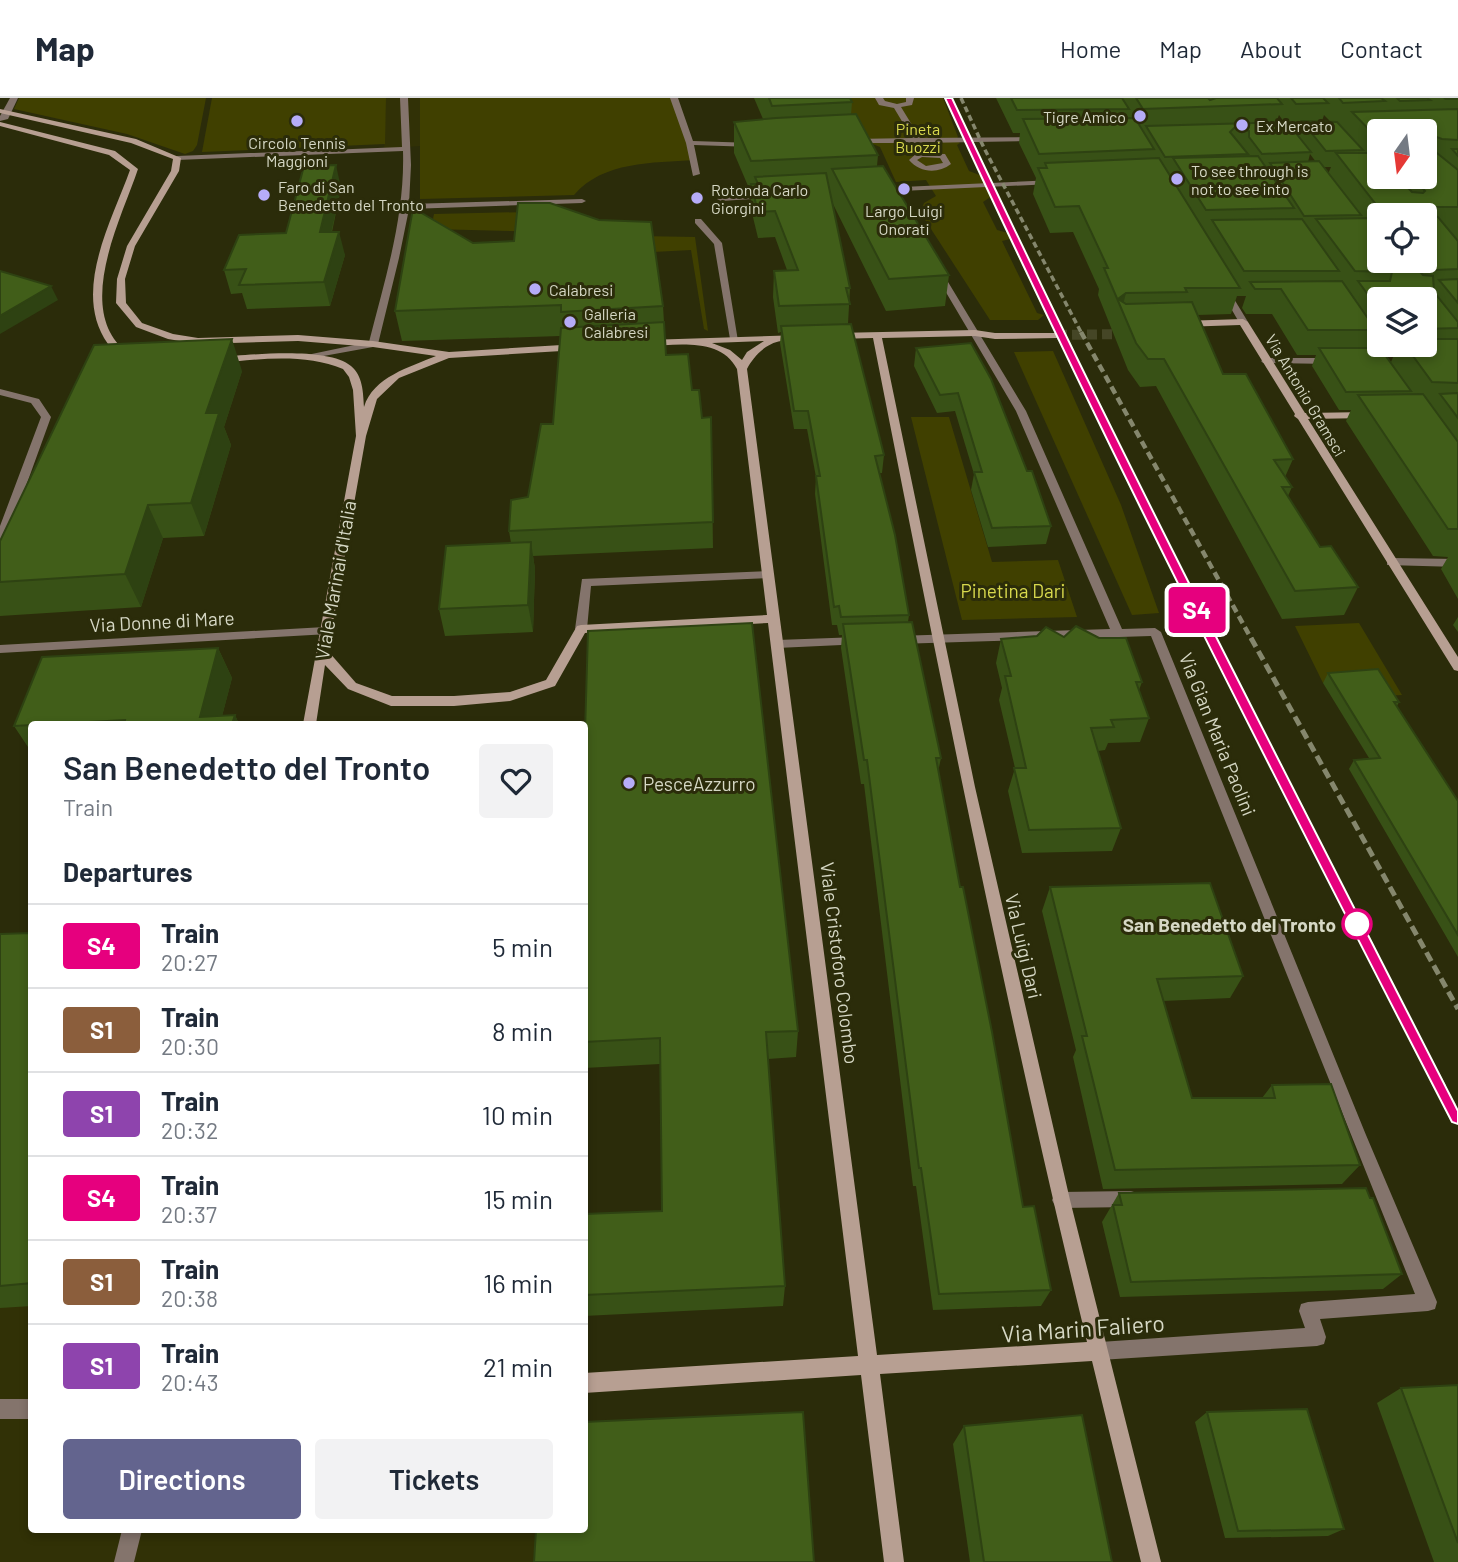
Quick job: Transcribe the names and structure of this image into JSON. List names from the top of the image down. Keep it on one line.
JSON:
{"streets":{"street":["Via Antonio Gramsci","Viale Marinai d'Italia","Via Donne di Mare","Via Gian Maria Paolini","Via Luigi Dari","Viale Cristoforo Colombo","Via Marin Faliero"]},"crossings":[["Viale Marinai d'Italia","Via Donne di Mare"],["Via Gian Maria Paolini","Via Marin Faliero"],["Via Luigi Dari","Via Marin Faliero"],["Viale Cristoforo Colombo","Via Marin Faliero"]],"parks":["Pineta Buozzi","Pinetina Dari"],"places":["Tigre Amico","Circolo Tennis Maggioni","Ex Mercato","To see through is not to see into","Largo Luigi Onorati","Faro di San Benedetto del Tronto","Rotonda Carlo Giorgini","Calabresi","Galleria Calabresi","PesceAzzurro","San Benedetto del Tronto"],"north":"bottom","page":{"header":"Map","nav":["Home","Map","About","Contact"],"on_map":"S4","heading":[["San Benedetto del Tronto","Train"],"Departures"],"list":[{"mark":"S4","name":"Train","note":"20:27","value":"5 min"},{"mark":"S1","name":"Train","note":"20:30","value":"8 min"},{"mark":"S1","name":"Train","note":"20:32","value":"10 min"},{"mark":"S4","name":"Train","note":"20:37","value":"15 min"},{"mark":"S1","name":"Train","note":"20:38","value":"16 min"},{"mark":"S1","name":"Train","note":"20:43","value":"21 min"}],"buttons":["Directions","Tickets"]}}
